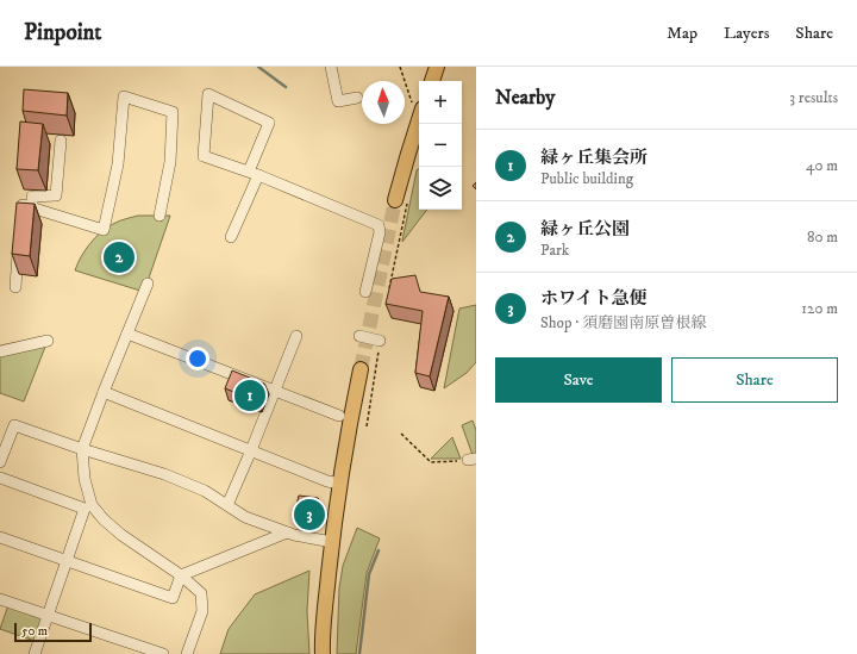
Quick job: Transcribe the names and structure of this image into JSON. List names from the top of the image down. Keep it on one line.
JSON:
{"scale_bar":"50 m","north":"top","page":{"header":"Pinpoint","nav":["Map","Layers","Share"],"heading":["Nearby","3 results"],"map_buttons":["+","−"],"list":[{"mark":"1","name":"緑ヶ丘集会所","note":"Public building","value":"40 m"},{"mark":"2","name":"緑ヶ丘公園","note":"Park","value":"80 m"},{"mark":"3","name":"ホワイト急便","note":"Shop · 須磨園南原曽根線","value":"120 m"}],"pins":["2","1","3"],"buttons":["Save","Share"],"scale":"50 m"}}
